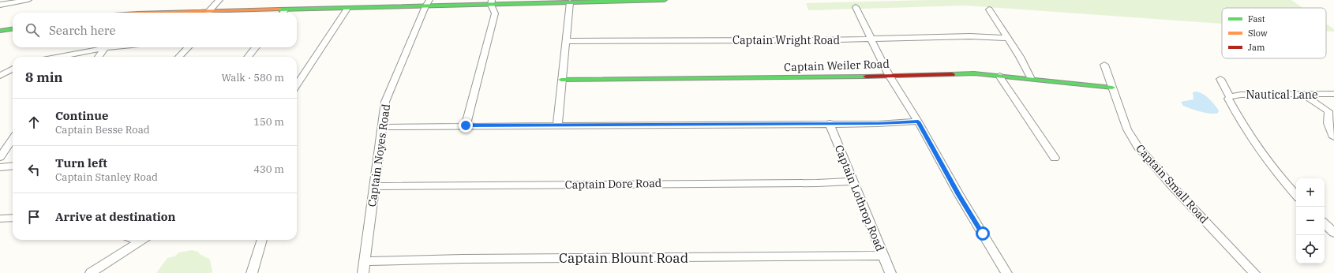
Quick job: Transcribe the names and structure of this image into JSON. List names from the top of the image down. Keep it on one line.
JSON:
{"streets":{"main road":["Captain Weiler Road"],"street":["Captain Wright Road","Nautical Lane","Captain Noyes Road","Captain Dore Road","Captain Small Road","Captain Lothrop Road","Captain Blount Road"]},"crossings":[["Captain Weiler Road","Captain Small Road"],["Captain Noyes Road","Captain Dore Road"],["Captain Noyes Road","Captain Blount Road"],["Captain Dore Road","Captain Lothrop Road"],["Captain Lothrop Road","Captain Blount Road"]],"legend":["Fast","Slow","Jam"],"page":{"search":"Search here","heading":["8 min","Walk · 580 m"],"list":[["Continue","Captain Besse Road","150 m"],["Turn left","Captain Stanley Road","430 m"],"Arrive at destination"],"map_buttons":["+","−"]}}
